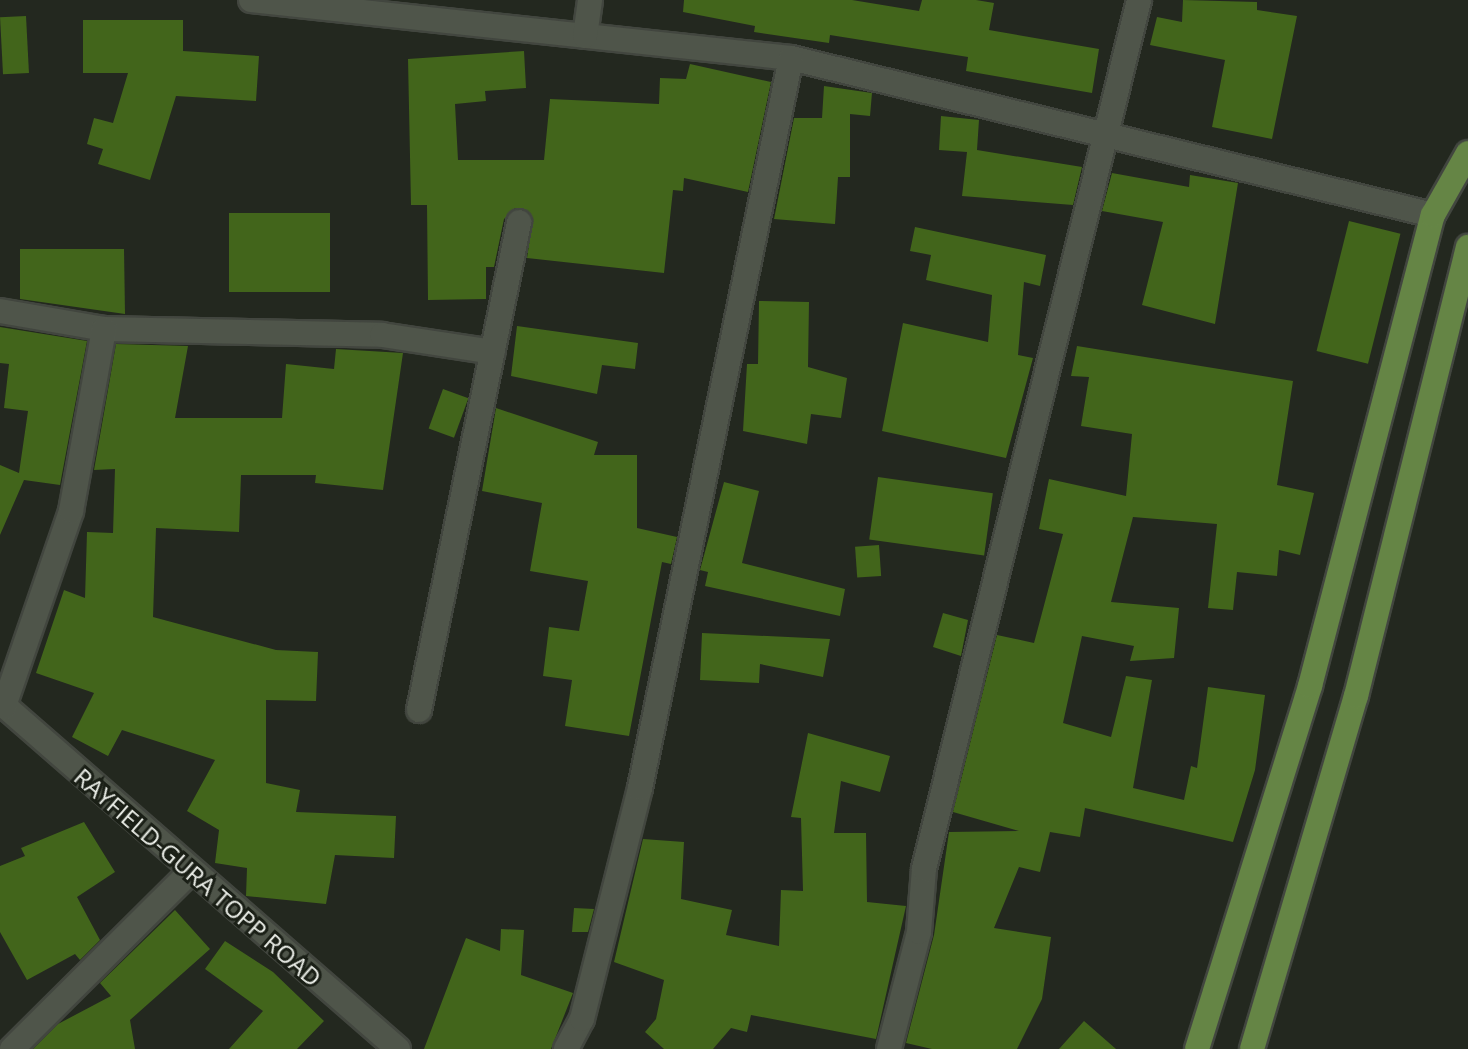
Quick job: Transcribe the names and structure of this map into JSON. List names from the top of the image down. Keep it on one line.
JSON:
{"streets":{"street":["RAYFIELD-GURA TOPP ROAD"]}}
